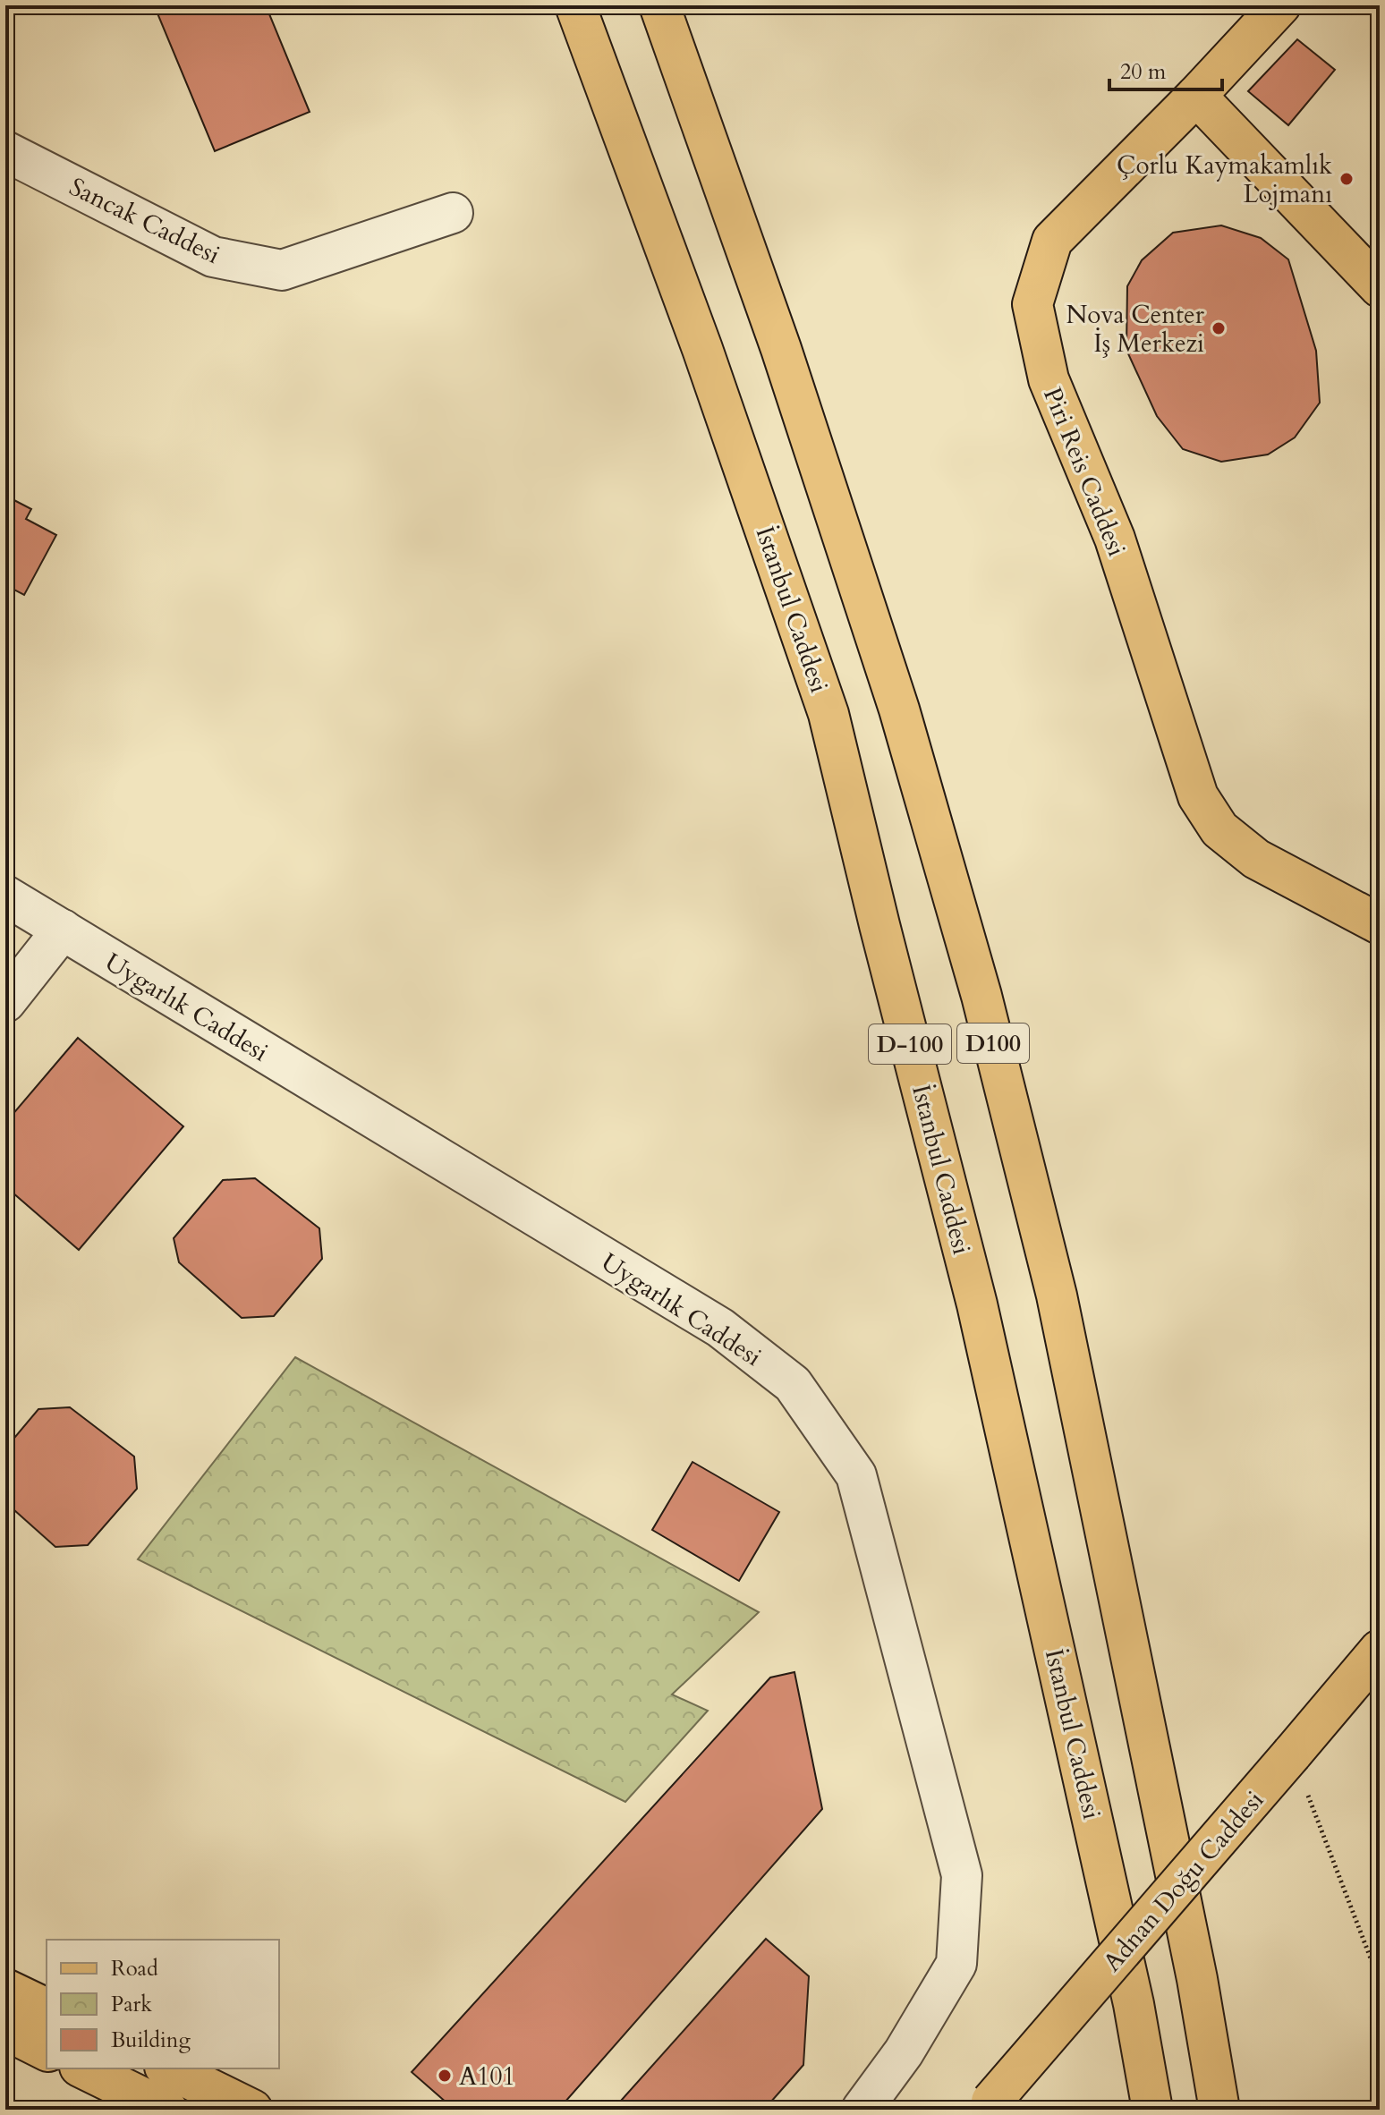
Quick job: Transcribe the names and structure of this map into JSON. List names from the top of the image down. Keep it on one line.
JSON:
{"streets":{"main road":["Piri Reis Caddesi","İstanbul Caddesi","D100","D-100","Adnan Doğu Caddesi"],"street":["Sancak Caddesi","Uygarlık Caddesi"]},"places":["Çorlu Kaymakamlık Lojmanı","Nova Center İş Merkezi","A101"],"legend":["Road","Park","Building"],"scale_bar":"20 m"}
